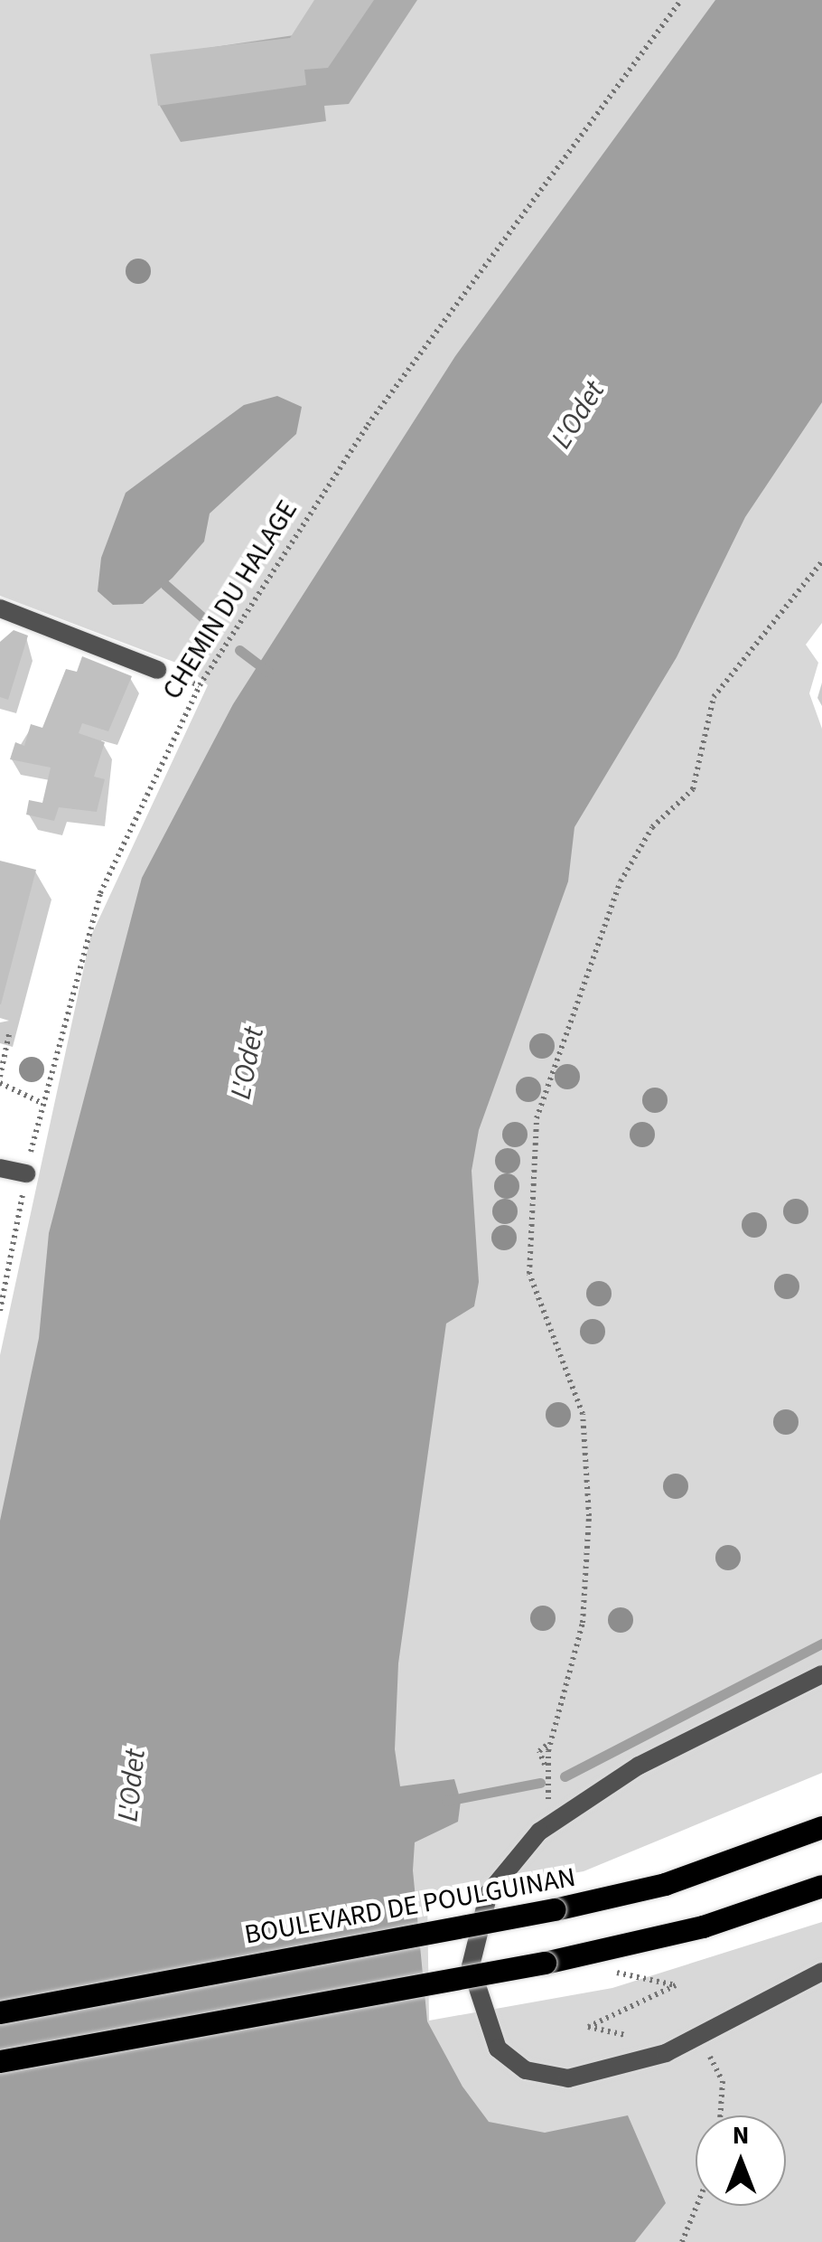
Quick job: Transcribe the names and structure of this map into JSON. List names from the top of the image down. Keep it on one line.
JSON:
{"streets":{"main road":["BOULEVARD DE POULGUINAN"],"path":["CHEMIN DU HALAGE"]},"water":["L'Odet"],"north":"top"}
